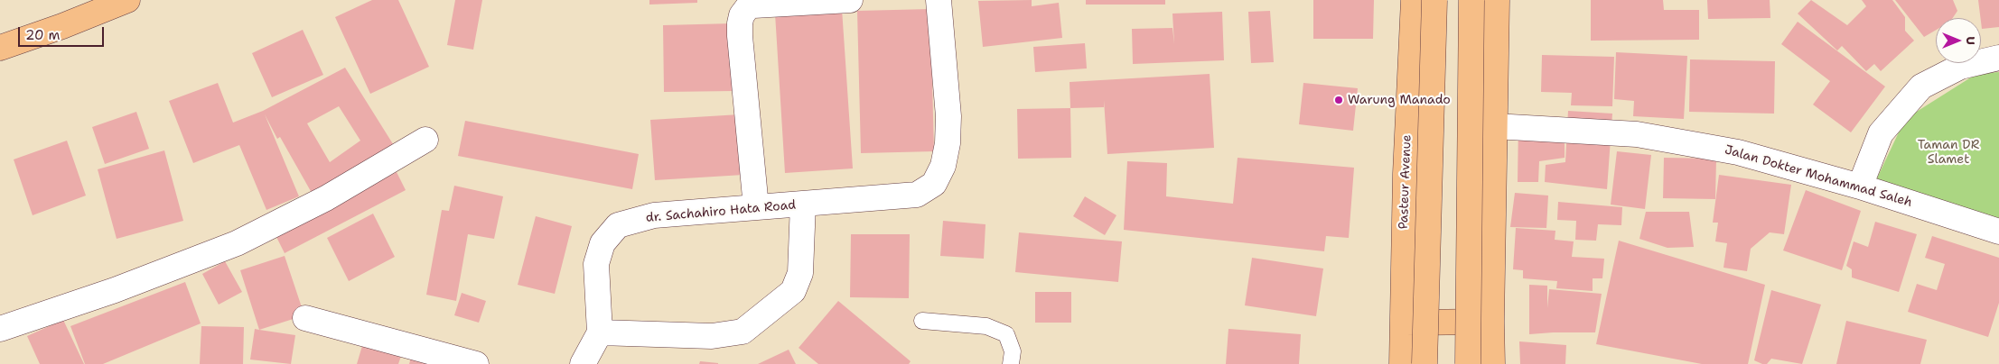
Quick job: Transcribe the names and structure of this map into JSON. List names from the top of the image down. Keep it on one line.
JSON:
{"streets":{"main road":["Pasteur Avenue"],"street":["Jalan Dokter Mohammad Saleh","dr. Sachahiro Hata Road"]},"parks":["Taman DR Slamet"],"places":["Warung Manado"],"scale_bar":"20 m","north":"right"}
